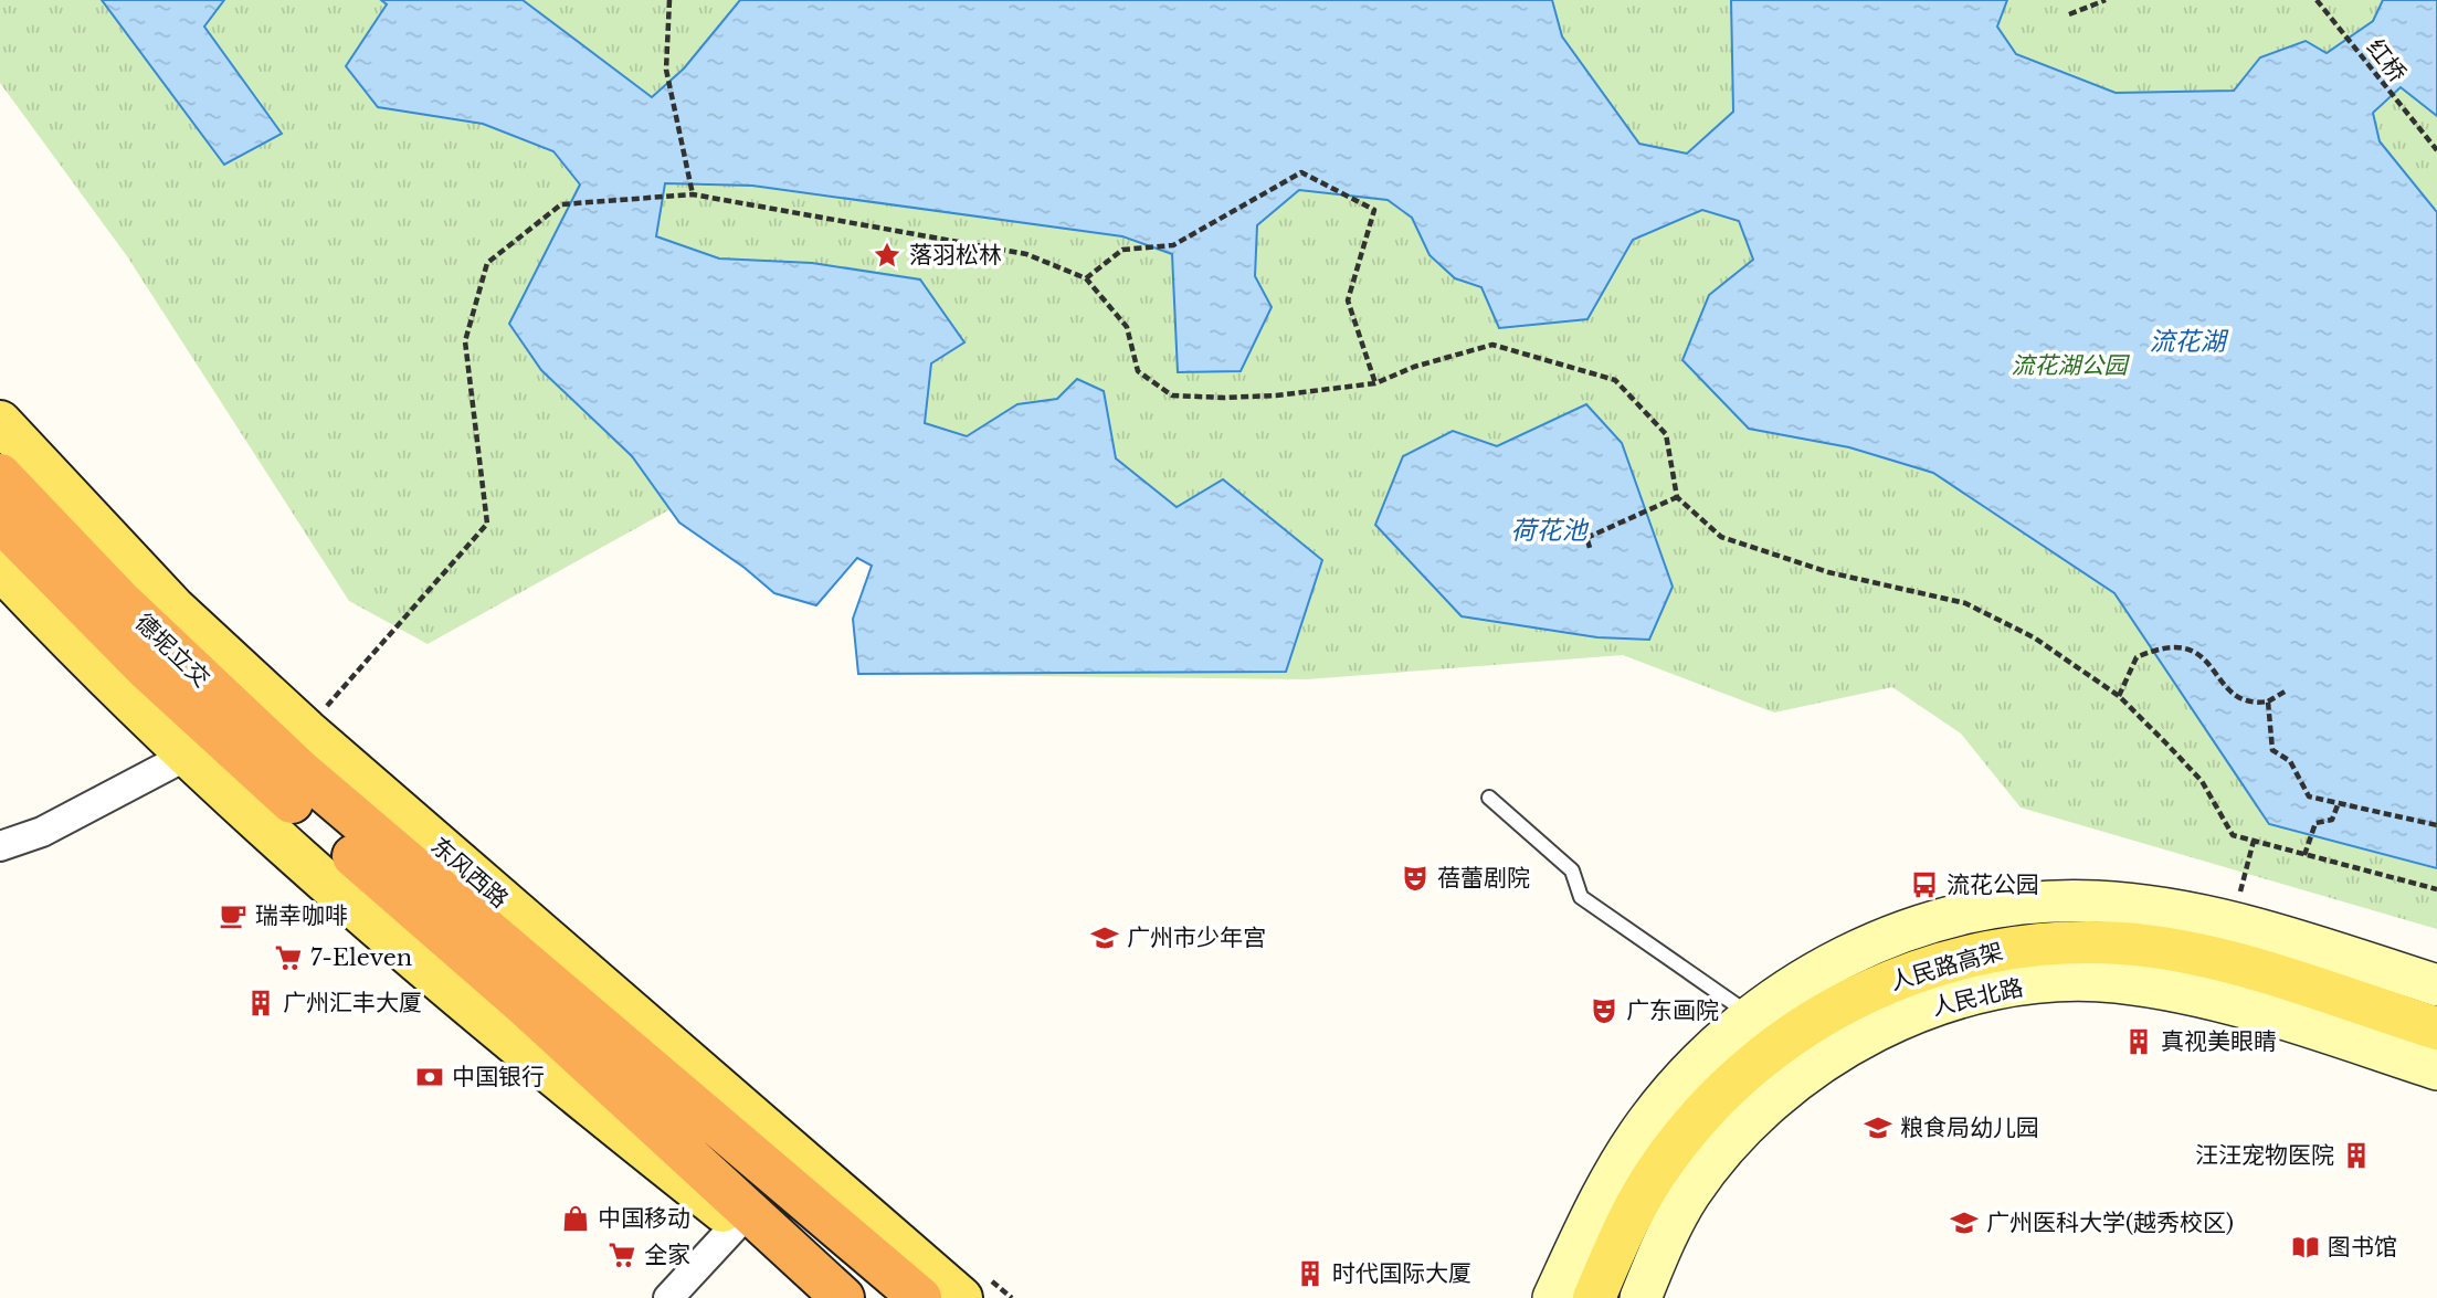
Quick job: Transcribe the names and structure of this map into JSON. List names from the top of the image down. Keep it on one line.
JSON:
{"streets":{"highway":["德坭立交","东风西路"],"main road":["人民路高架","人民北路"],"path":["红桥"]},"crossings":[["德坭立交","东风西路"]],"water":["流花湖","荷花池"],"parks":["流花湖公园"],"places":{"place":["落羽松林"],"theatre":["蓓蕾剧院","广东画院"],"bus stop":["流花公园"],"cafe":["瑞幸咖啡"],"school or university":["广州市少年宫","粮食局幼儿园","广州医科大学(越秀校区)"],"supermarket":["7-Eleven","全家"],"building":["广州汇丰大厦","真视美眼睛","汪汪宠物医院","时代国际大厦"],"bank":["中国银行"],"shop":["中国移动"],"library":["图书馆"]}}
